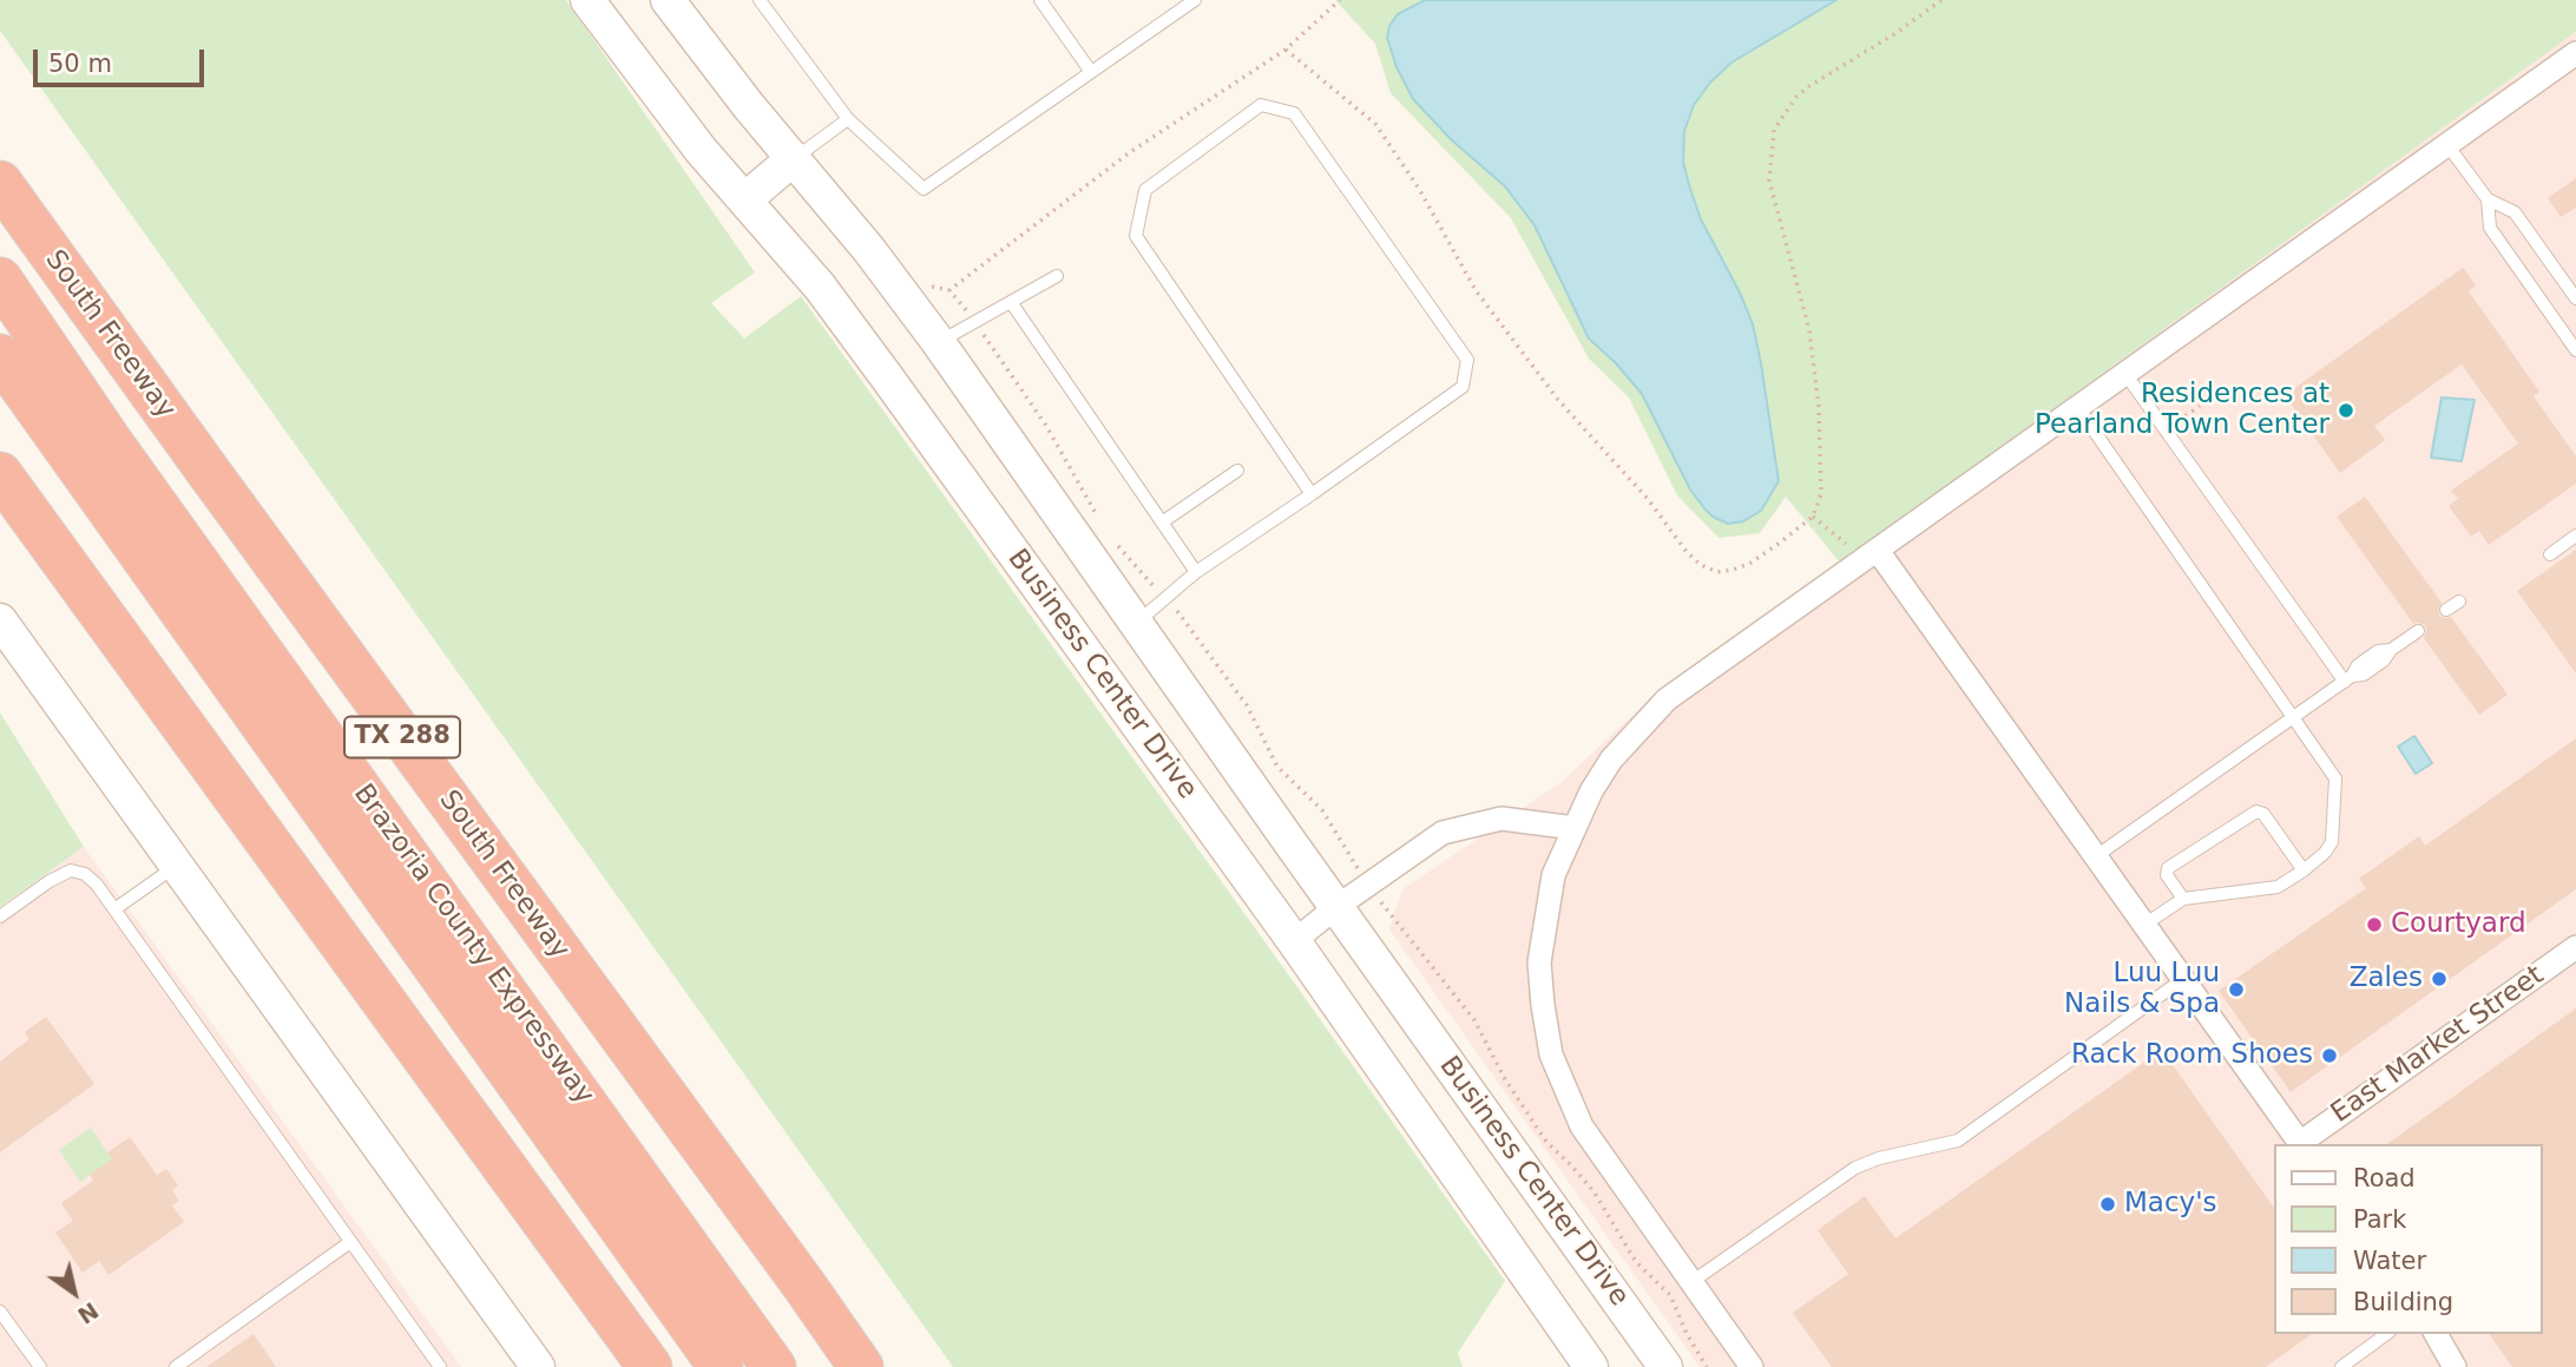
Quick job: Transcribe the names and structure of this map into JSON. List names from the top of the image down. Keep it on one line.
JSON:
{"streets":{"highway":["South Freeway","TX 288","Brazoria County Expressway"],"street":["Business Center Drive","East Market Street"]},"places":["Residences at Pearland Town Center","Courtyard","Zales","Luu Luu Nails & Spa","Rack Room Shoes","Macy's"],"legend":["Road","Park","Water","Building"],"scale_bar":"50 m","north":"bottom right"}
